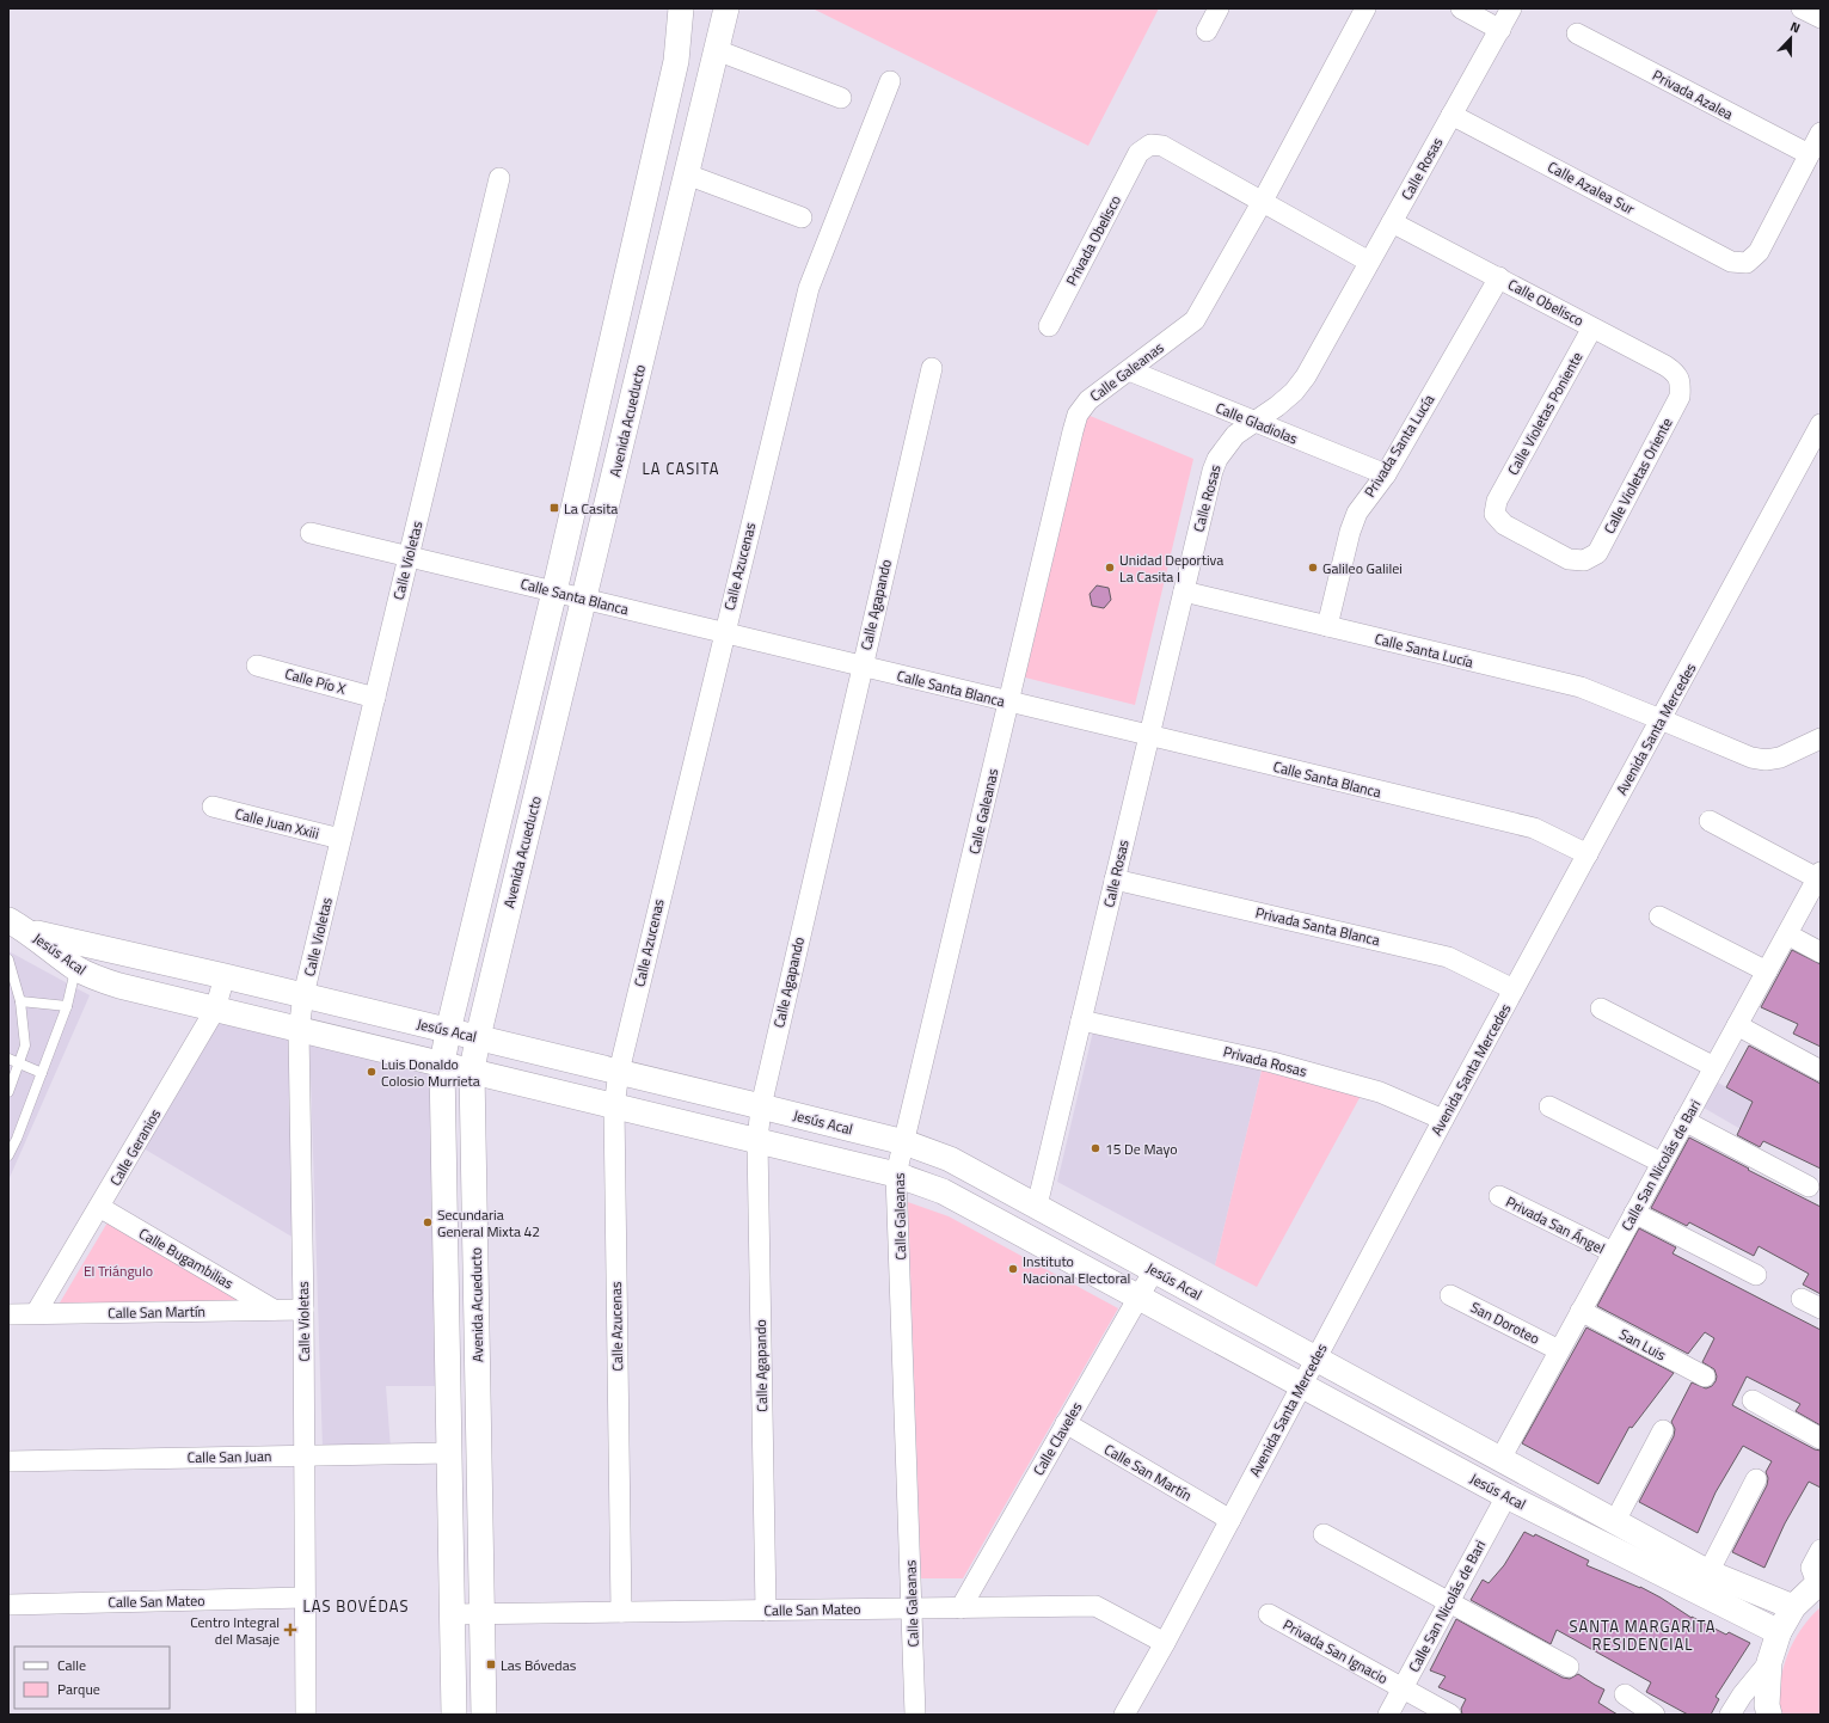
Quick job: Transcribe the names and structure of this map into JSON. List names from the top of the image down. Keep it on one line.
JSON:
{"streets":{"street":["Privada Azalea","Calle Rosas","Calle Azalea Sur","Privada Obelisco","Calle Obelisco","Calle Galeanas","Calle Violetas Poniente","Avenida Acueducto","Calle Gladiolas","Privada Santa Lucía","Calle Violetas Oriente","Calle Violetas","Calle Azucenas","Calle Santa Blanca","Calle Agapando","Calle Santa Lucía","Calle Pío X","Avenida Santa Mercedes","Calle Juan Xxiii","Privada Santa Blanca","Jesús Acal","Privada Rosas","Calle Geranios","Calle San Nicolás de Bari","Privada San Ángel","Calle Bugambilias","Calle San Martín","San Doroteo","San Luis","Calle Claveles","Calle San Juan","Calle San Mateo","Privada San Ignacio"]},"crossings":[["Privada Azalea","Calle Azalea Sur"],["Calle Rosas","Calle Azalea Sur"],["Calle Rosas","Calle Obelisco"],["Calle Rosas","Calle Gladiolas"],["Calle Rosas","Calle Santa Blanca"],["Calle Rosas","Calle Santa Lucía"],["Calle Rosas","Privada Santa Blanca"],["Calle Rosas","Jesús Acal"],["Calle Rosas","Privada Rosas"],["Privada Obelisco","Calle Galeanas"],["Calle Obelisco","Calle Violetas Poniente"],["Calle Obelisco","Privada Santa Lucía"],["Calle Obelisco","Calle Violetas Oriente"],["Calle Galeanas","Calle Gladiolas"],["Calle Galeanas","Calle Santa Blanca"],["Calle Galeanas","Jesús Acal"],["Calle Galeanas","Calle San Mateo"],["Calle Violetas Poniente","Calle Violetas Oriente"],["Avenida Acueducto","Calle Santa Blanca"],["Avenida Acueducto","Jesús Acal"],["Avenida Acueducto","Calle San Juan"],["Avenida Acueducto","Calle San Mateo"],["Calle Gladiolas","Privada Santa Lucía"],["Privada Santa Lucía","Calle Santa Lucía"],["Calle Violetas","Calle Santa Blanca"],["Calle Violetas","Calle Pío X"],["Calle Violetas","Calle Juan Xxiii"],["Calle Violetas","Jesús Acal"],["Calle Violetas","Calle San Martín"],["Calle Violetas","Calle San Juan"],["Calle Violetas","Calle San Mateo"],["Calle Azucenas","Calle Santa Blanca"],["Calle Azucenas","Jesús Acal"],["Calle Azucenas","Calle San Mateo"],["Calle Santa Blanca","Calle Agapando"],["Calle Santa Blanca","Avenida Santa Mercedes"],["Calle Agapando","Jesús Acal"],["Calle Agapando","Calle San Mateo"],["Calle Santa Lucía","Avenida Santa Mercedes"],["Avenida Santa Mercedes","Privada Santa Blanca"],["Avenida Santa Mercedes","Jesús Acal"],["Avenida Santa Mercedes","Privada Rosas"],["Avenida Santa Mercedes","Calle San Martín"],["Avenida Santa Mercedes","Calle San Mateo"],["Jesús Acal","Calle Geranios"],["Jesús Acal","Calle San Nicolás de Bari"],["Jesús Acal","Calle Claveles"],["Calle Geranios","Calle Bugambilias"],["Calle Geranios","Calle San Martín"],["Calle San Nicolás de Bari","Privada San Ángel"],["Calle San Nicolás de Bari","San Doroteo"],["Calle San Nicolás de Bari","San Luis"],["Calle San Nicolás de Bari","Privada San Ignacio"],["Calle Bugambilias","Calle San Martín"],["Calle San Martín","Calle Claveles"],["Calle Claveles","Calle San Mateo"]],"districts":["LA CASITA","LAS BOVÉDAS","SANTA MARGARITA RESIDENCIAL"],"parks":["El Triángulo"],"places":{"transit":["La Casita","Las Bóvedas"],"other":["Unidad Deportiva La Casita I","Galileo Galilei","Luis Donaldo Colosio Murrieta","15 De Mayo","Secundaria General Mixta 42","Instituto Nacional Electoral"],"health":["Centro Integral del Masaje"]},"legend":["Calle","Parque"],"north":"top"}
